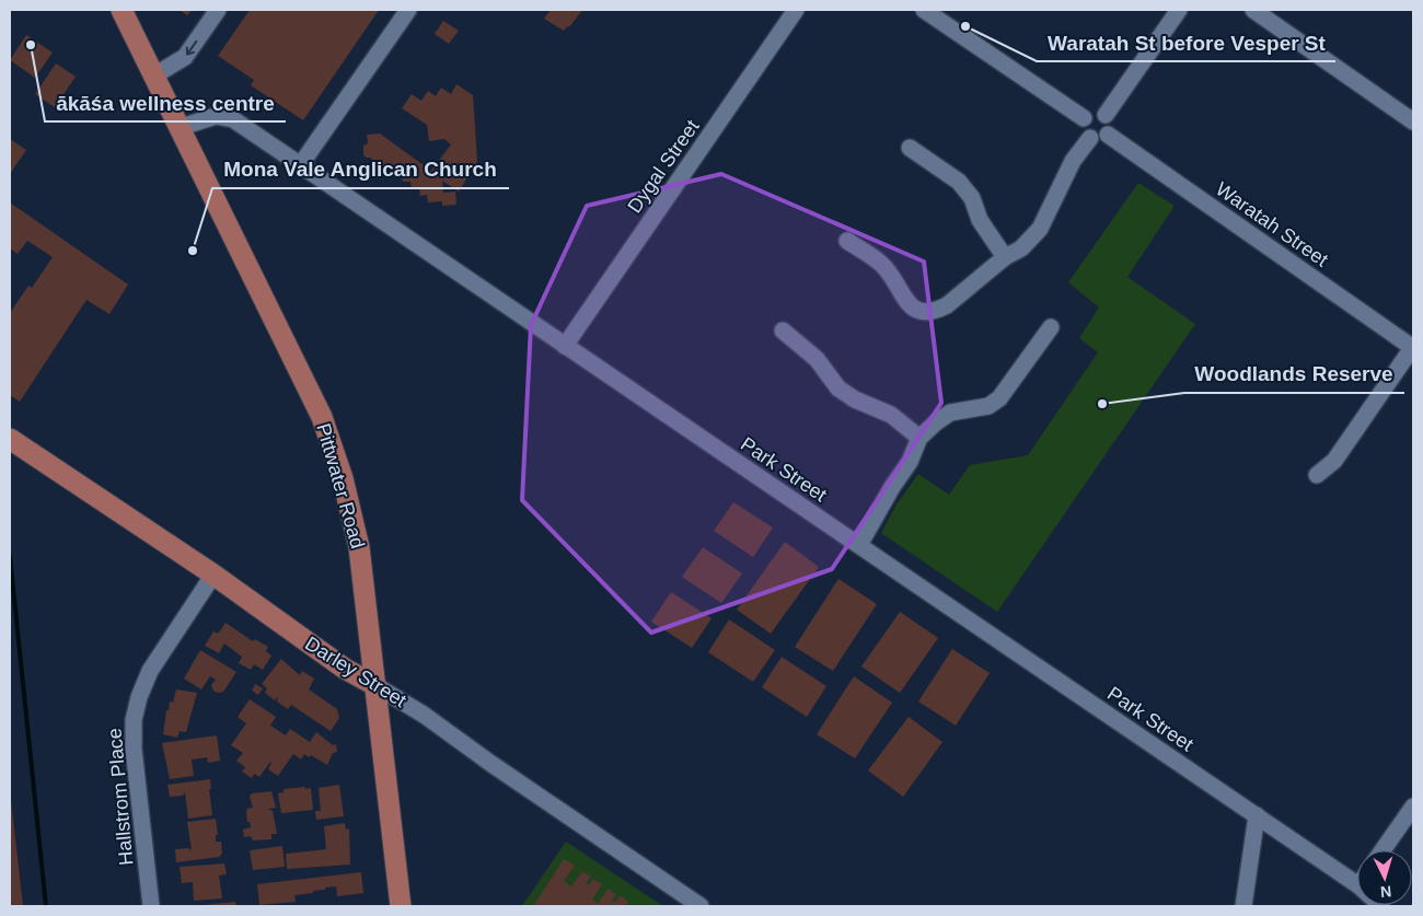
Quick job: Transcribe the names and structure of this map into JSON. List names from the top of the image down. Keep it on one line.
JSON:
{"streets":{"main road":["Pittwater Road","Darley Street"],"street":["Dygal Street","Waratah Street","Park Street","Hallstrom Place"]},"crossings":[["Dygal Street","Park Street"],["Park Street","Pittwater Road"],["Pittwater Road","Darley Street"],["Darley Street","Hallstrom Place"]],"places":["Waratah St before Vesper St","ākāśa wellness centre","Mona Vale Anglican Church","Woodlands Reserve"],"north":"bottom"}
